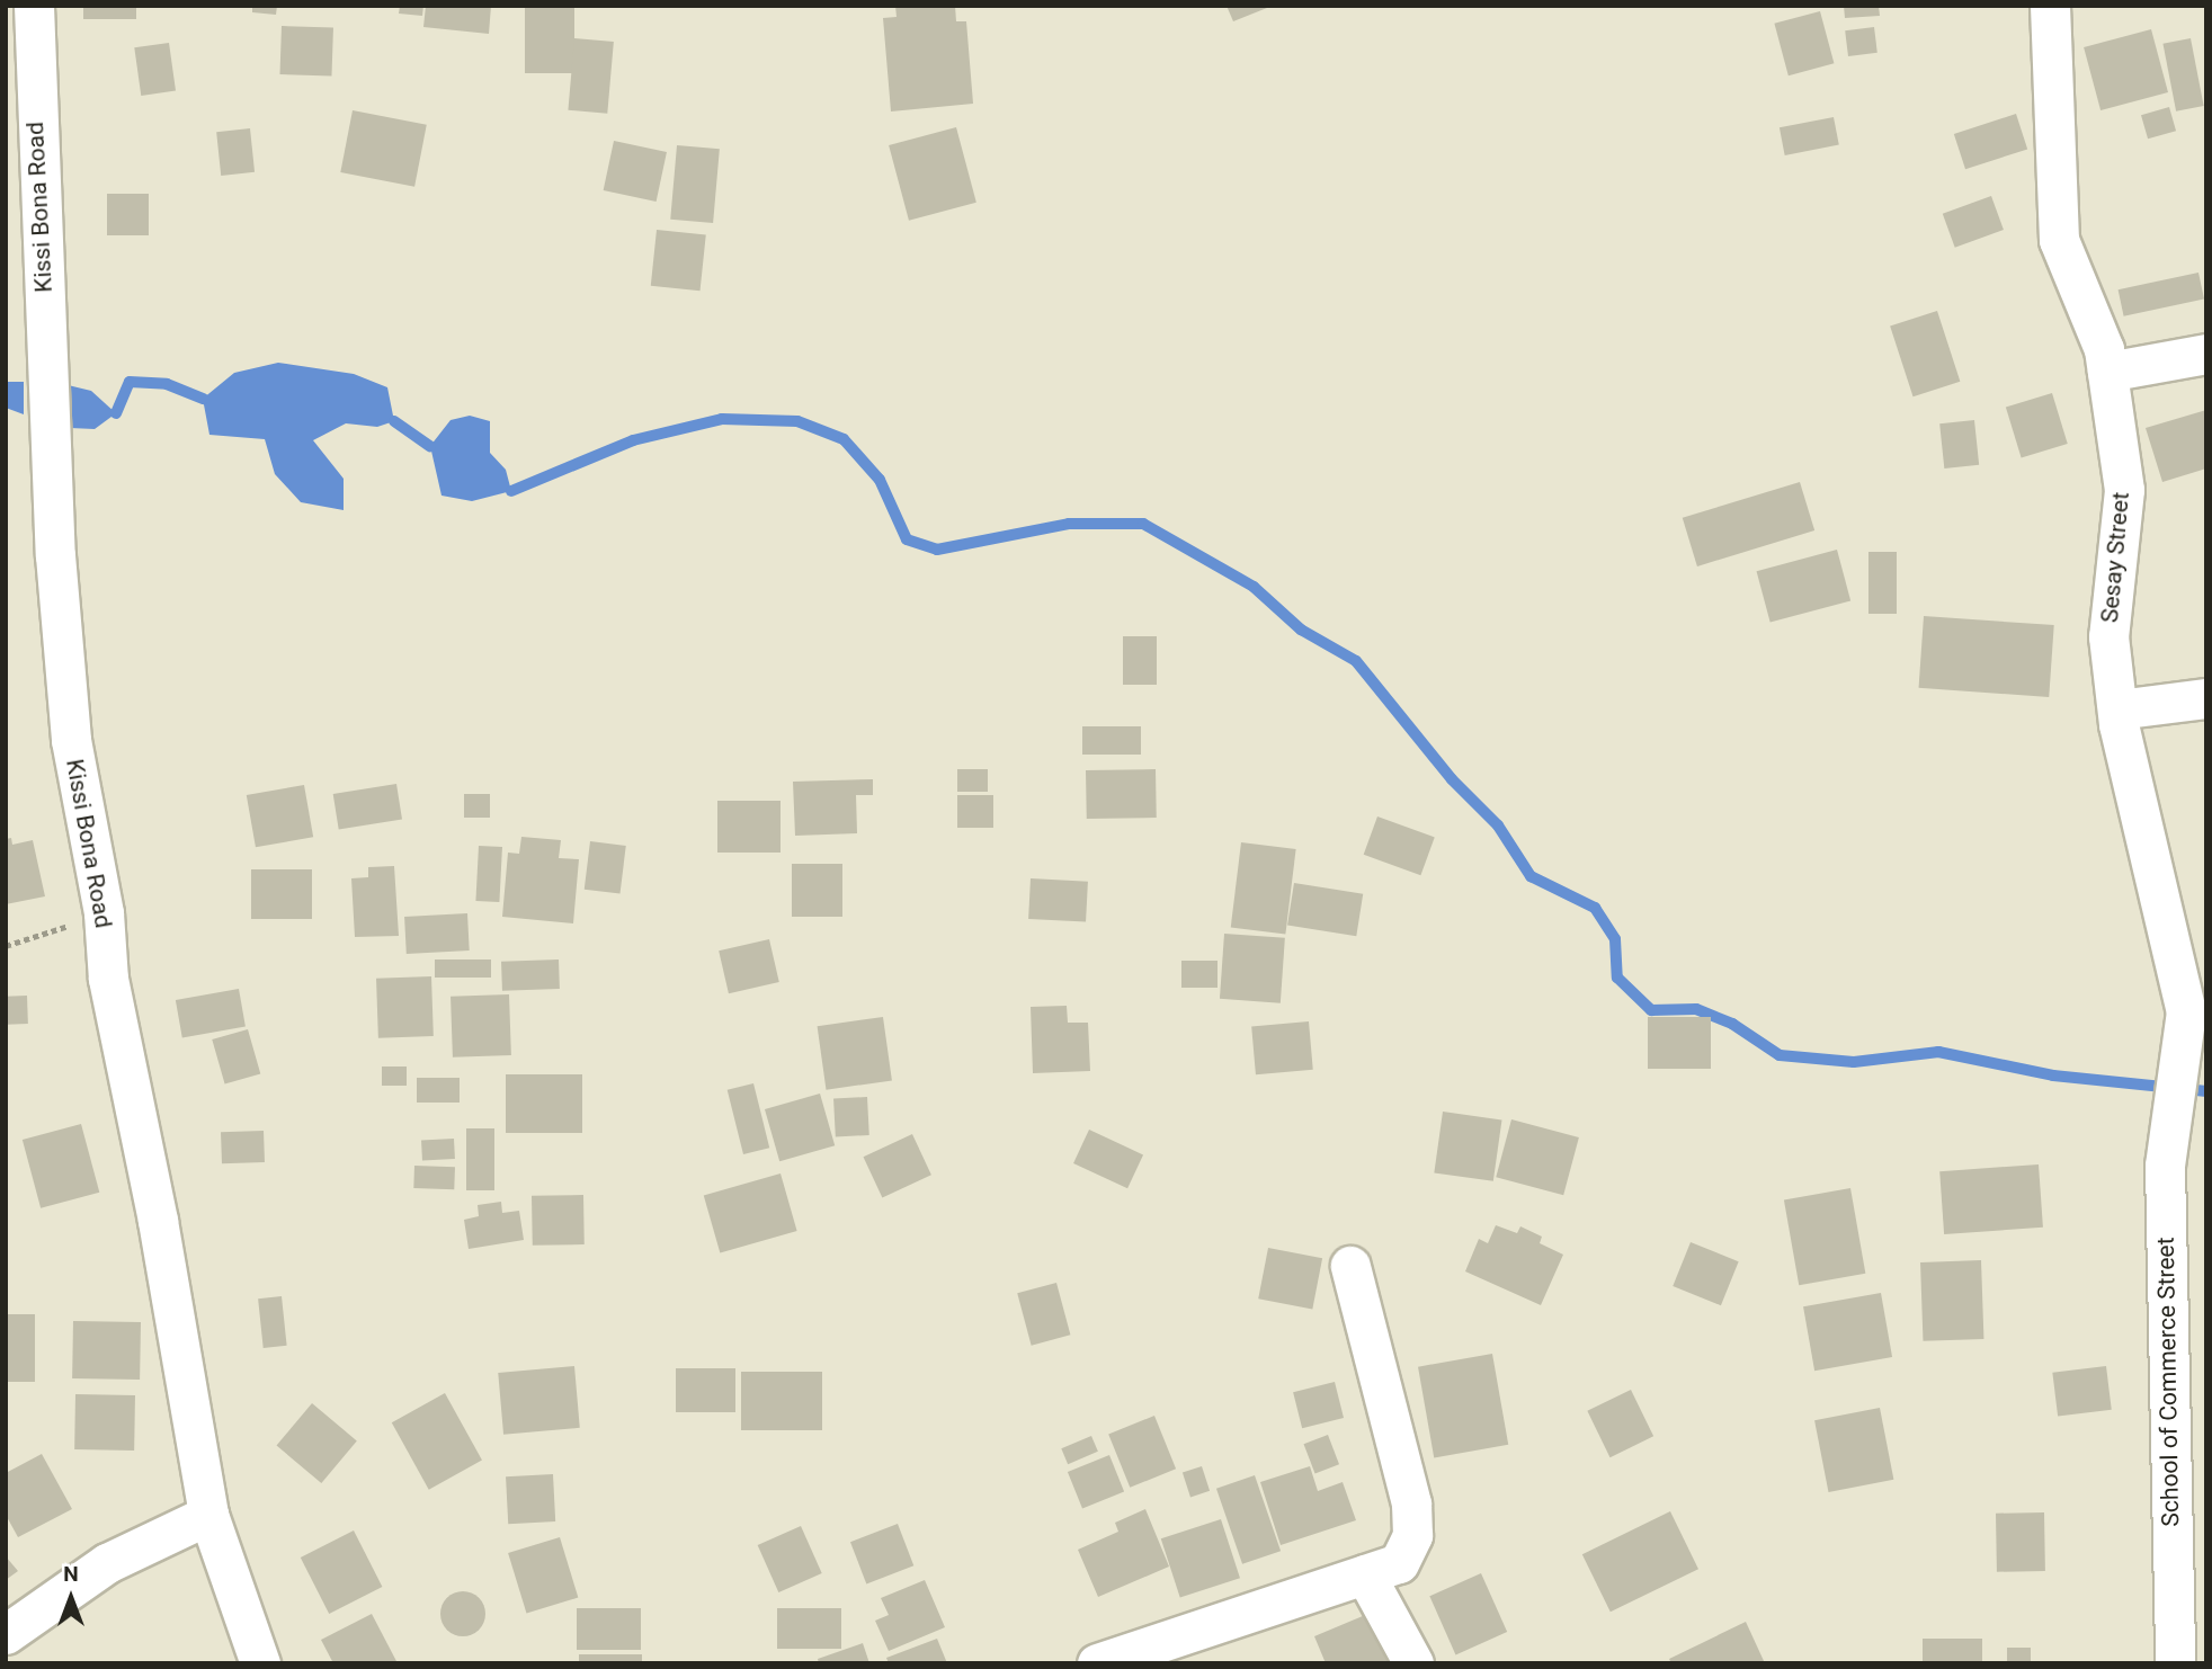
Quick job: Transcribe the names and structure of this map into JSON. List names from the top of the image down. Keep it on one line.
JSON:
{"streets":{"street":["Kissi Bona Road","Sesay Street","School of Commerce Street"]},"crossings":[["Sesay Street","School of Commerce Street"]],"north":"top"}
